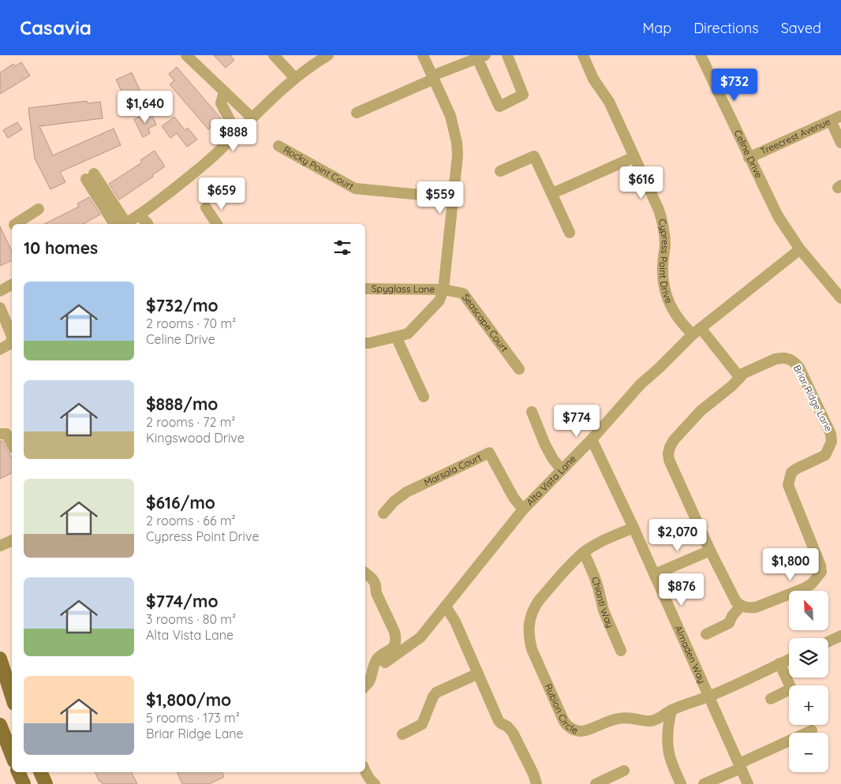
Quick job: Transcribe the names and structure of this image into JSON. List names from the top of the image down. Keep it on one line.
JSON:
{"streets":{"street":["Treecrest Avenue","Celine Drive","Rocky Point Court","Cypress Point Drive","Spyglass Lane","Seascape Court","Briar Ridge Lane","Marsala Court","Alta Vista Lane","Chianti Way","Almaden Way","Rubion Circle"]},"crossings":[["Treecrest Avenue","Celine Drive"],["Celine Drive","Alta Vista Lane"],["Rocky Point Court","Spyglass Lane"],["Cypress Point Drive","Alta Vista Lane"],["Spyglass Lane","Seascape Court"],["Marsala Court","Alta Vista Lane"],["Alta Vista Lane","Almaden Way"],["Chianti Way","Rubion Circle"],["Almaden Way","Rubion Circle"]],"north":"top left","page":{"header":"Casavia","nav":["Map","Directions","Saved"],"price":["$732","$1,640","$888","$616","$659","$559","$774","$2,070","$1,800","$876"],"heading":"10 homes","list":[{"name":"$732/mo","note":"2 rooms · 70 m² · Celine Drive"},{"name":"$888/mo","note":"2 rooms · 72 m² · Kingswood Drive"},{"name":"$616/mo","note":"2 rooms · 66 m² · Cypress Point Drive"},{"name":"$774/mo","note":"3 rooms · 80 m² · Alta Vista Lane"},{"name":"$1,800/mo","note":"5 rooms · 173 m² · Briar Ridge Lane"}],"map_buttons":["+","−"]}}
